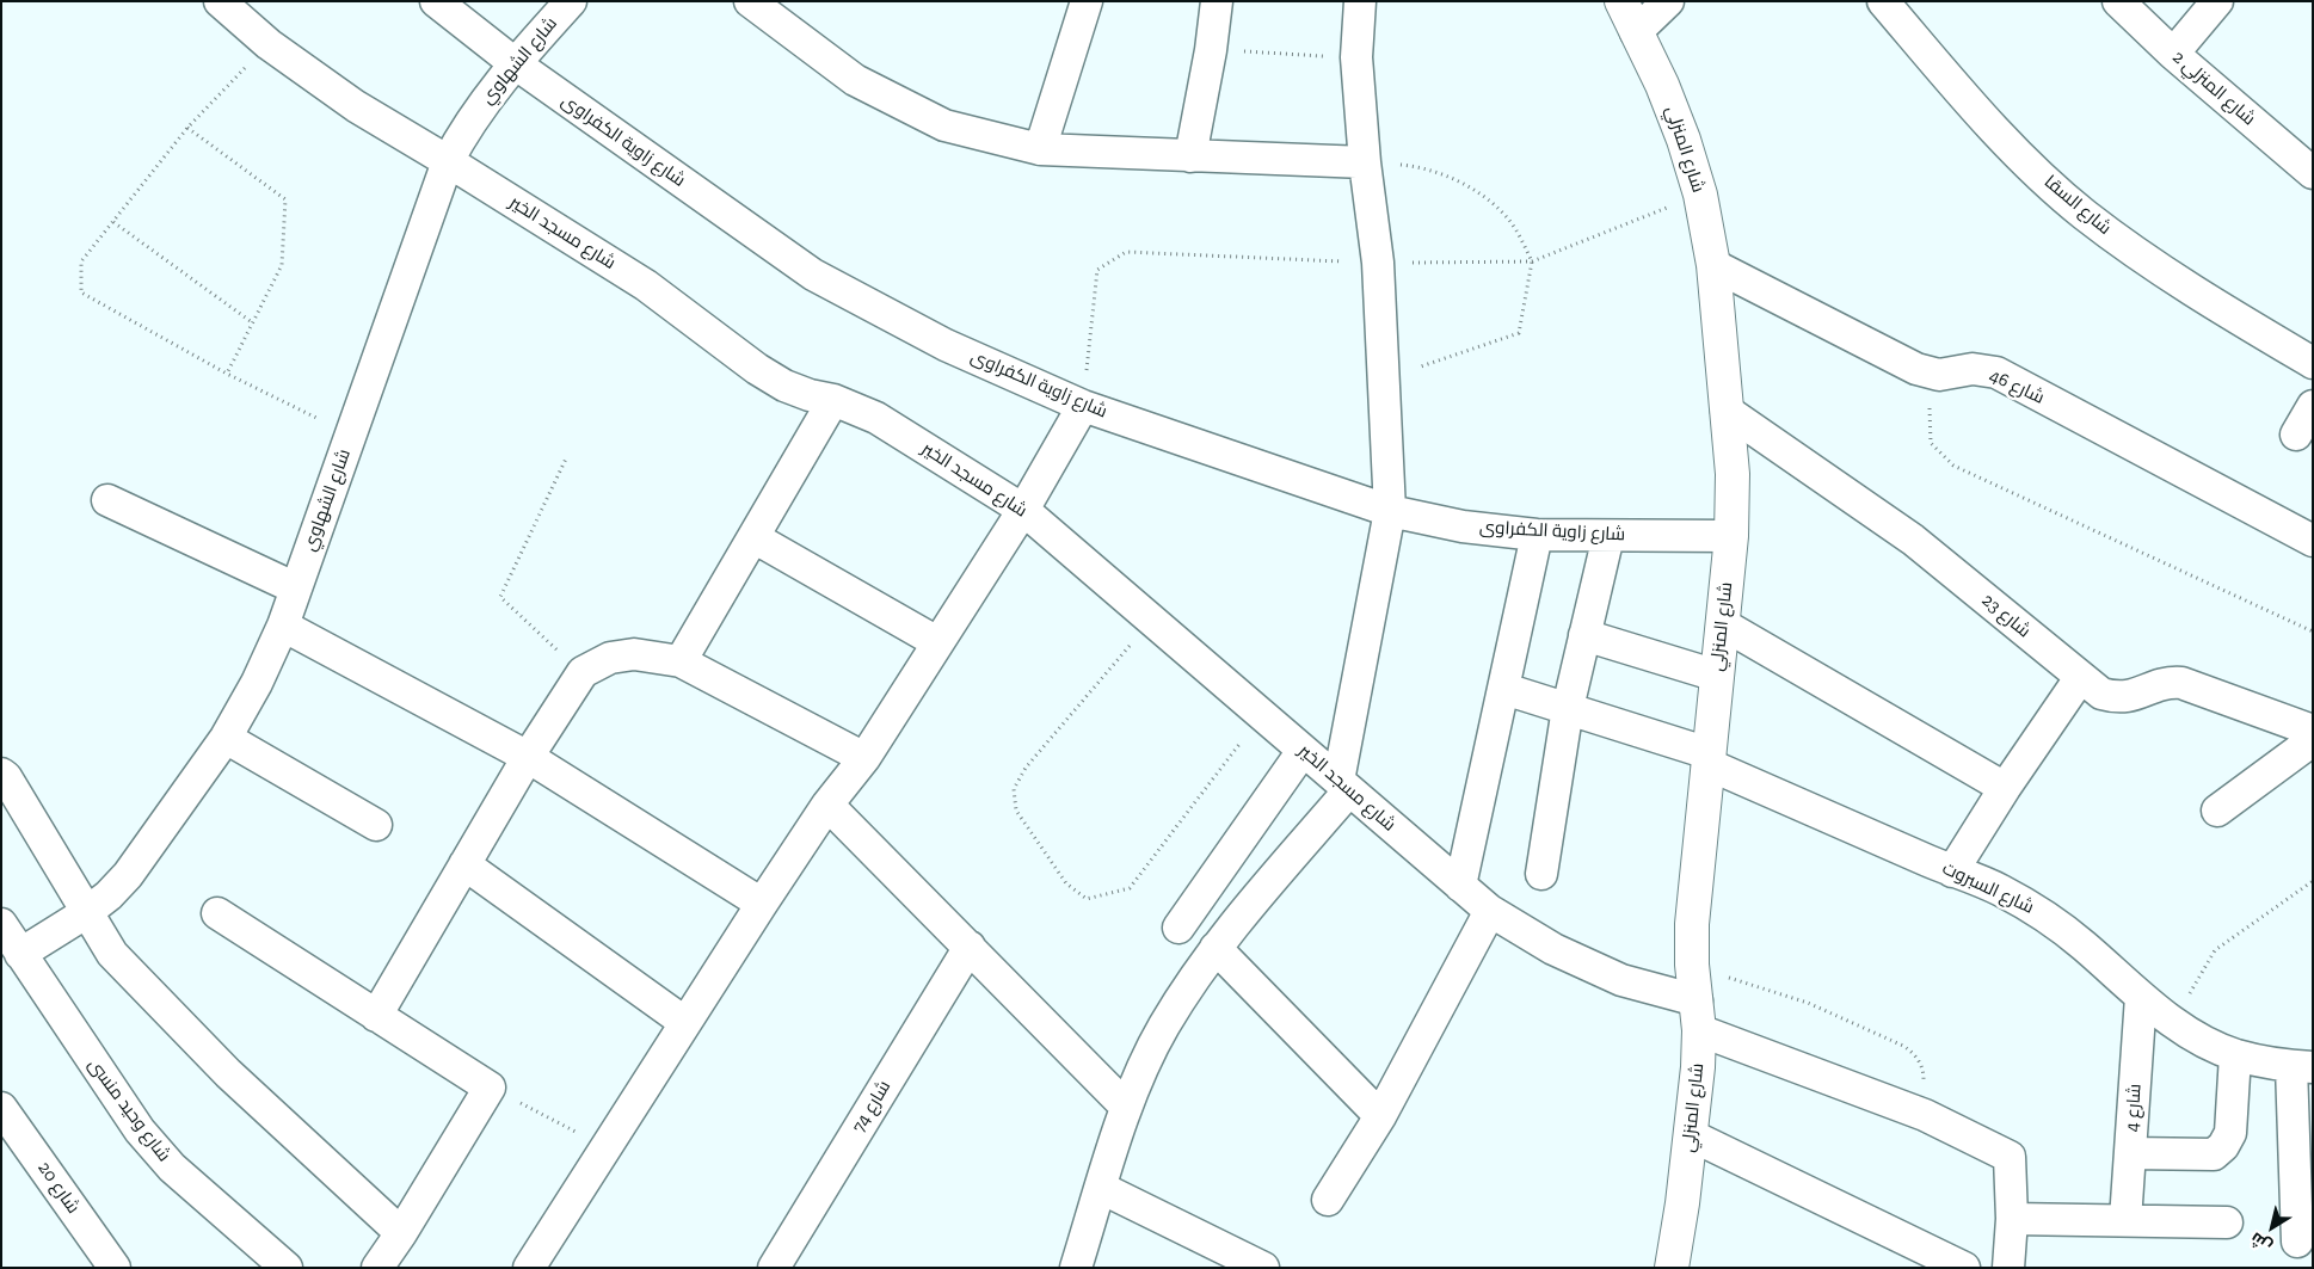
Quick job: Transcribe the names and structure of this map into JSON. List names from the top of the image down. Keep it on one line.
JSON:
{"streets":{"street":["شارع الشهاوي","شارع المنزلي 2","شارع زاوية الكفراوى","شارع المنزلي","شارع السقا","شارع مسجد الخير","شارع 46","شارع 23","شارع السبروت","شارع 74","شارع 4","شارع وحيد منسى","شارع 20"]},"crossings":[["شارع الشهاوي","شارع زاوية الكفراوى"],["شارع الشهاوي","شارع مسجد الخير"],["شارع الشهاوي","شارع وحيد منسى"],["شارع زاوية الكفراوى","شارع المنزلي"],["شارع المنزلي","شارع مسجد الخير"],["شارع المنزلي","شارع 46"],["شارع المنزلي","شارع 23"],["شارع المنزلي","شارع السبروت"],["شارع السبروت","شارع 4"]],"north":"bottom left"}
